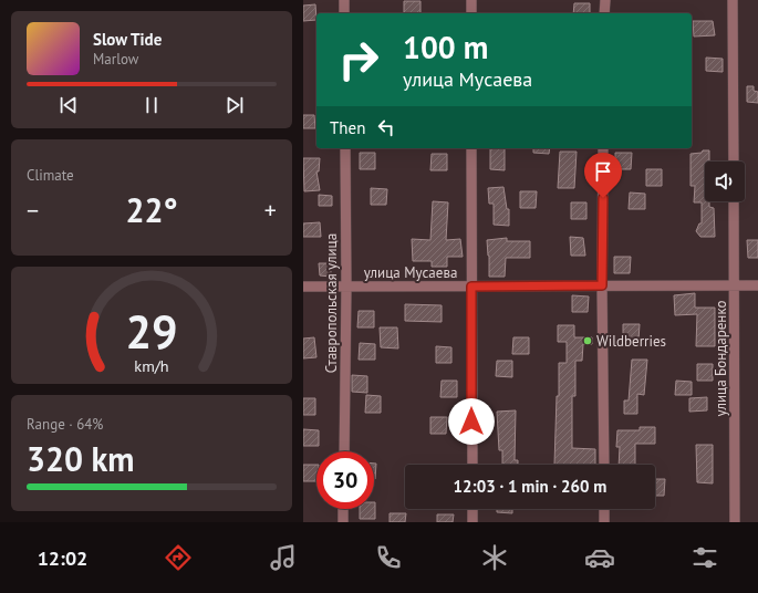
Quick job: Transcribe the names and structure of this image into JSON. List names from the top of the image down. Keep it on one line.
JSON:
{"streets":{"street":["улица Мусаева","Ставропольская улица","улица Бондаренко"]},"crossings":[["улица Мусаева","Ставропольская улица"],["улица Мусаева","улица Бондаренко"]],"places":["Wildberries"],"page":{"turn":["100 m","улица Мусаева"],"song":["Slow Tide","Marlow"],"then":"Then","tile":["Climate",["Range · 64%","320 km"]],"heat":["−","22°","+"],"limit":"30","trip":"12:03 · 1 min · 260 m","tabs":"12:02","gauge":["29","km/h"]}}
